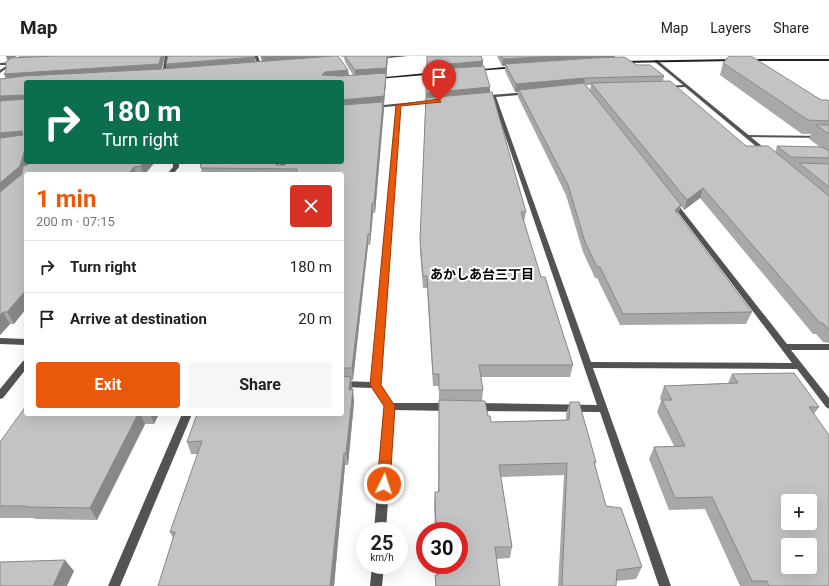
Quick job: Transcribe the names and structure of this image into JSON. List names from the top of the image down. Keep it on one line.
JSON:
{"districts":["あかしあ台三丁目"],"page":{"header":"Map","nav":["Map","Layers","Share"],"turn":["180 m","Turn right"],"heading":["1 min","200 m · 07:15"],"list":[{"name":"Turn right","value":"180 m"},{"name":"Arrive at destination","value":"20 m"}],"buttons":["Exit","Share"],"map_buttons":["+","−"],"speed":"25 km/h","limit":"30"}}
